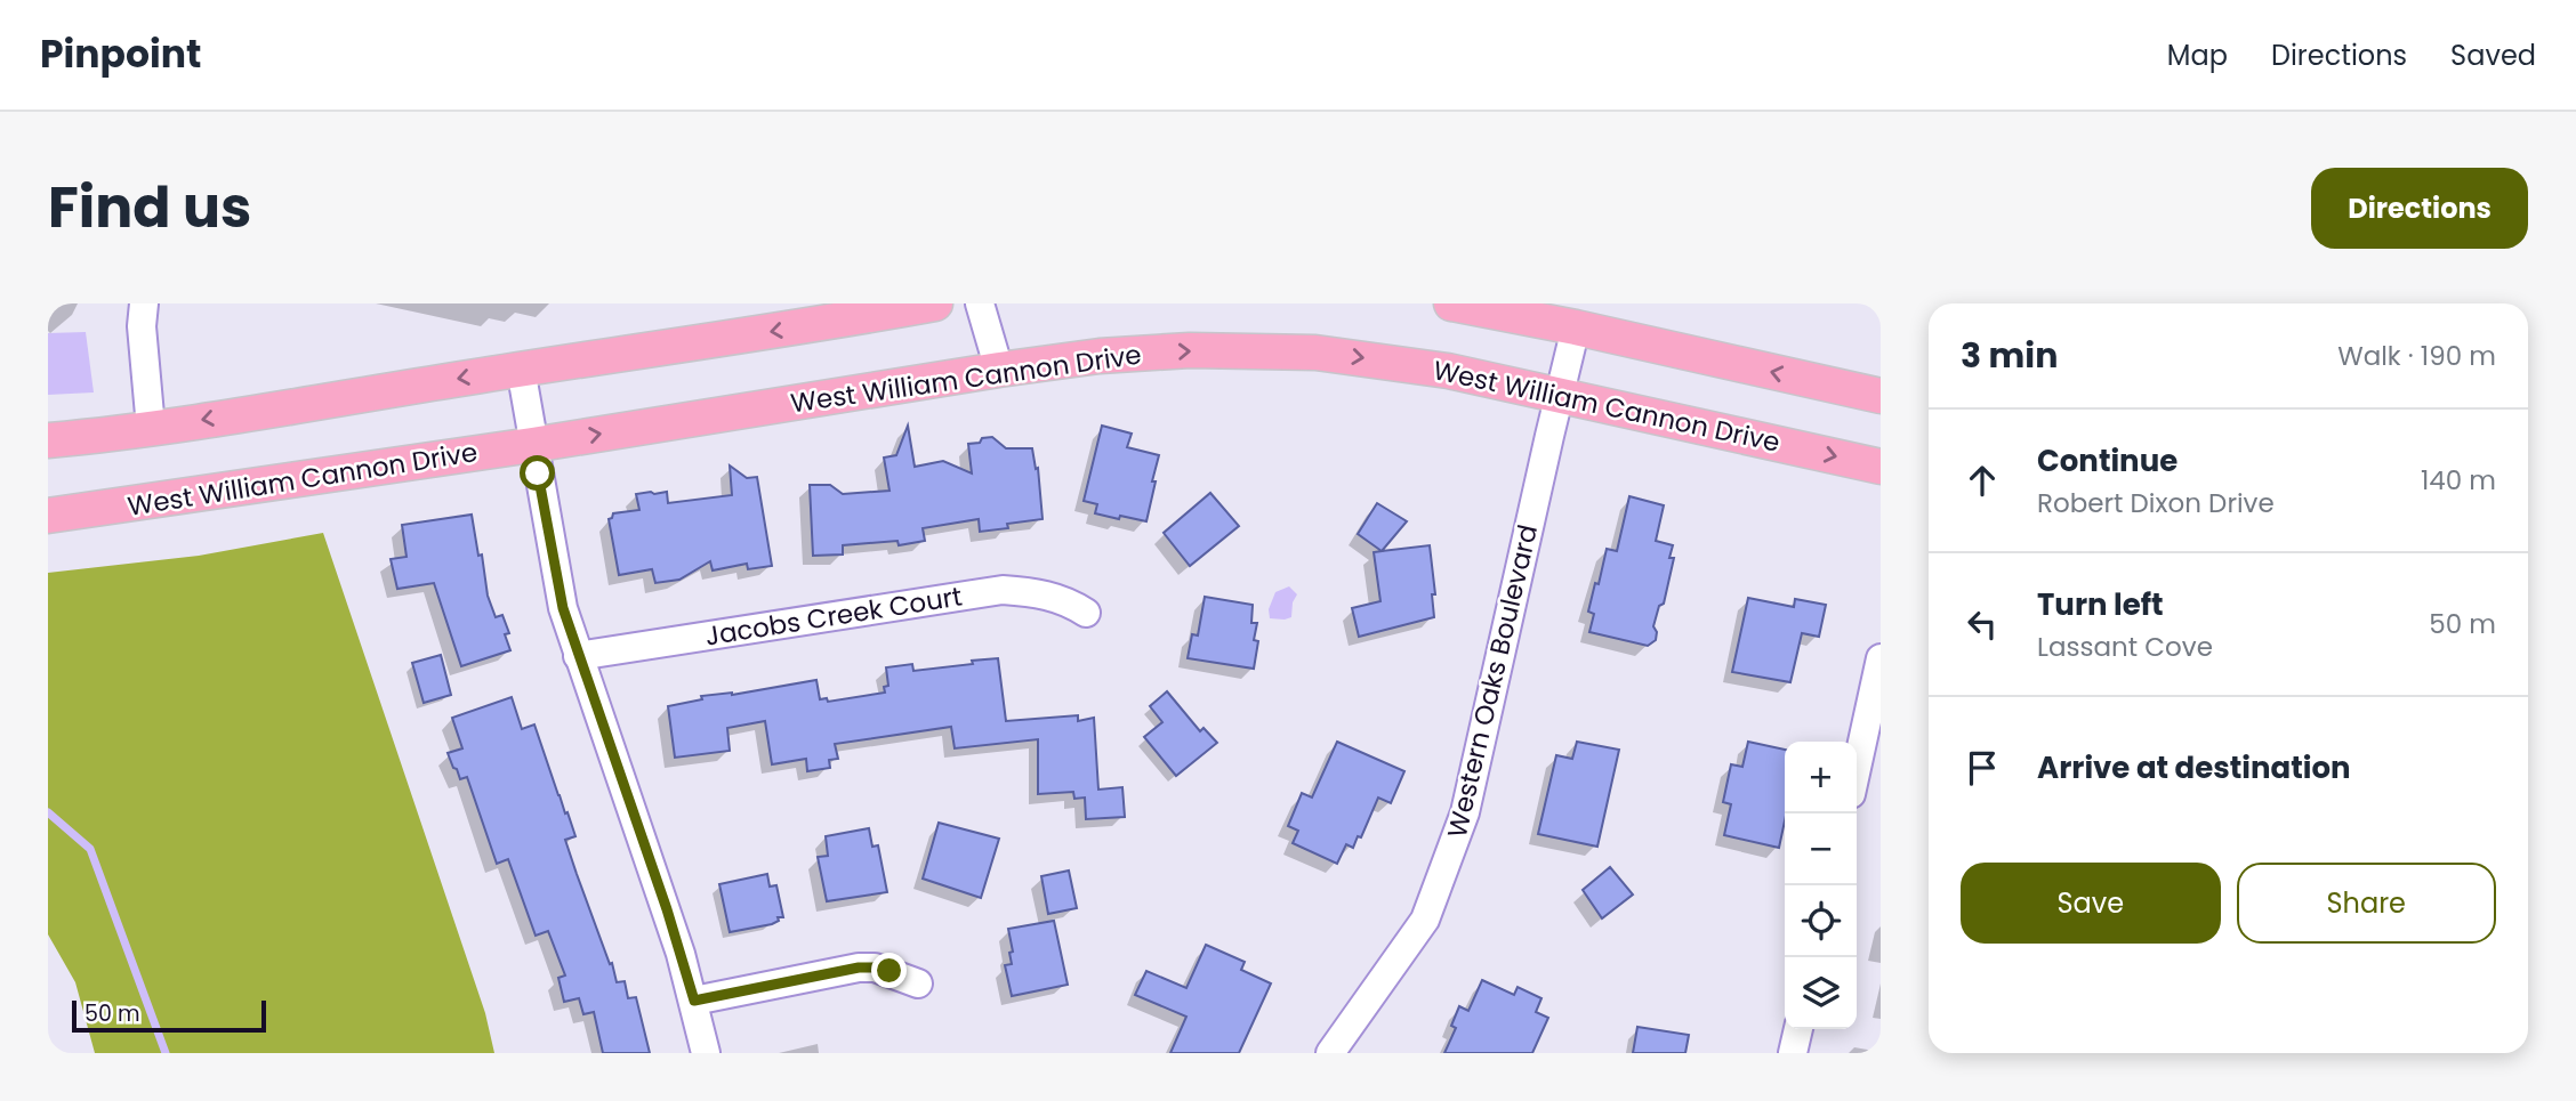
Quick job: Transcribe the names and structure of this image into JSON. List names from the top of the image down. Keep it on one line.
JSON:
{"streets":{"main road":["West William Cannon Drive"],"street":["Jacobs Creek Court","Western Oaks Boulevard"]},"crossings":[["West William Cannon Drive","Western Oaks Boulevard"]],"scale_bar":"50 m","page":{"header":"Pinpoint","nav":["Map","Directions","Saved"],"title":"Find us","buttons":["Directions",["Save","Share"]],"heading":["3 min","Walk · 190 m"],"list":[["Continue","Robert Dixon Drive","140 m"],["Turn left","Lassant Cove","50 m"],"Arrive at destination"],"map_buttons":["+","−"],"scale":"50 m"}}
